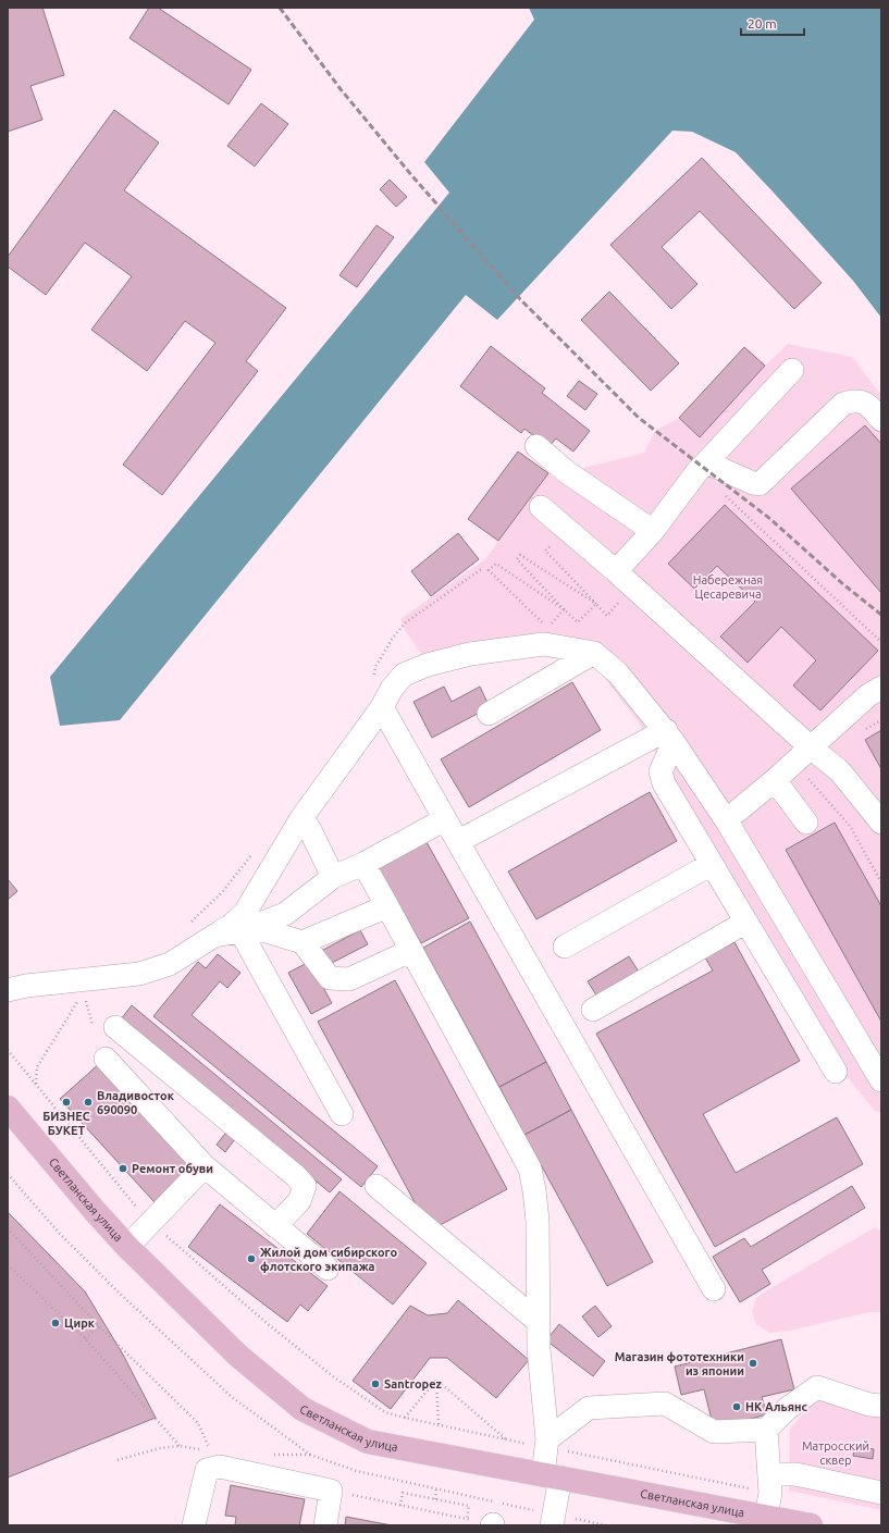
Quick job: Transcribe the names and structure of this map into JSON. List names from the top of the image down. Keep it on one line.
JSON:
{"streets":{"main road":["Светланская улица"]},"parks":["Набережная Цесаревича","Матросский сквер"],"places":["БИЗНЕС БУКЕТ","Владивосток 690090","Ремонт обуви","Жилой дом сибирского флотского экипажа","Цирк","Магазин фототехники из японии","Santropez","НК Альянс"],"scale_bar":"20 m"}
